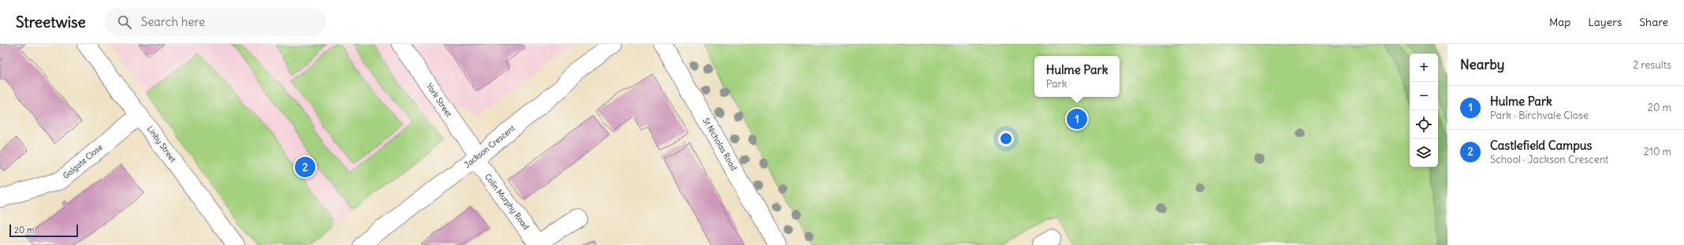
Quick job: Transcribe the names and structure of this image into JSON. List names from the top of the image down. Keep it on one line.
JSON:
{"streets":{"street":["York Street","Linby Street","St Nicholas Road","Jackson Crescent","Galgate Close","Colin Murphy Road"]},"crossings":[["York Street","Jackson Crescent"],["York Street","Colin Murphy Road"],["Linby Street","Galgate Close"],["Jackson Crescent","Colin Murphy Road"]],"scale_bar":"20 m","page":{"header":"Streetwise","search":"Search here","nav":["Map","Layers","Share"],"heading":["Nearby","2 results"],"map_buttons":["+","−"],"popup":["Hulme Park","Park"],"list":[{"mark":"1","name":"Hulme Park","note":"Park · Birchvale Close","value":"20 m"},{"mark":"2","name":"Castlefield Campus","note":"School · Jackson Crescent","value":"210 m"}],"pins":["1","2"],"scale":"20 m"}}
